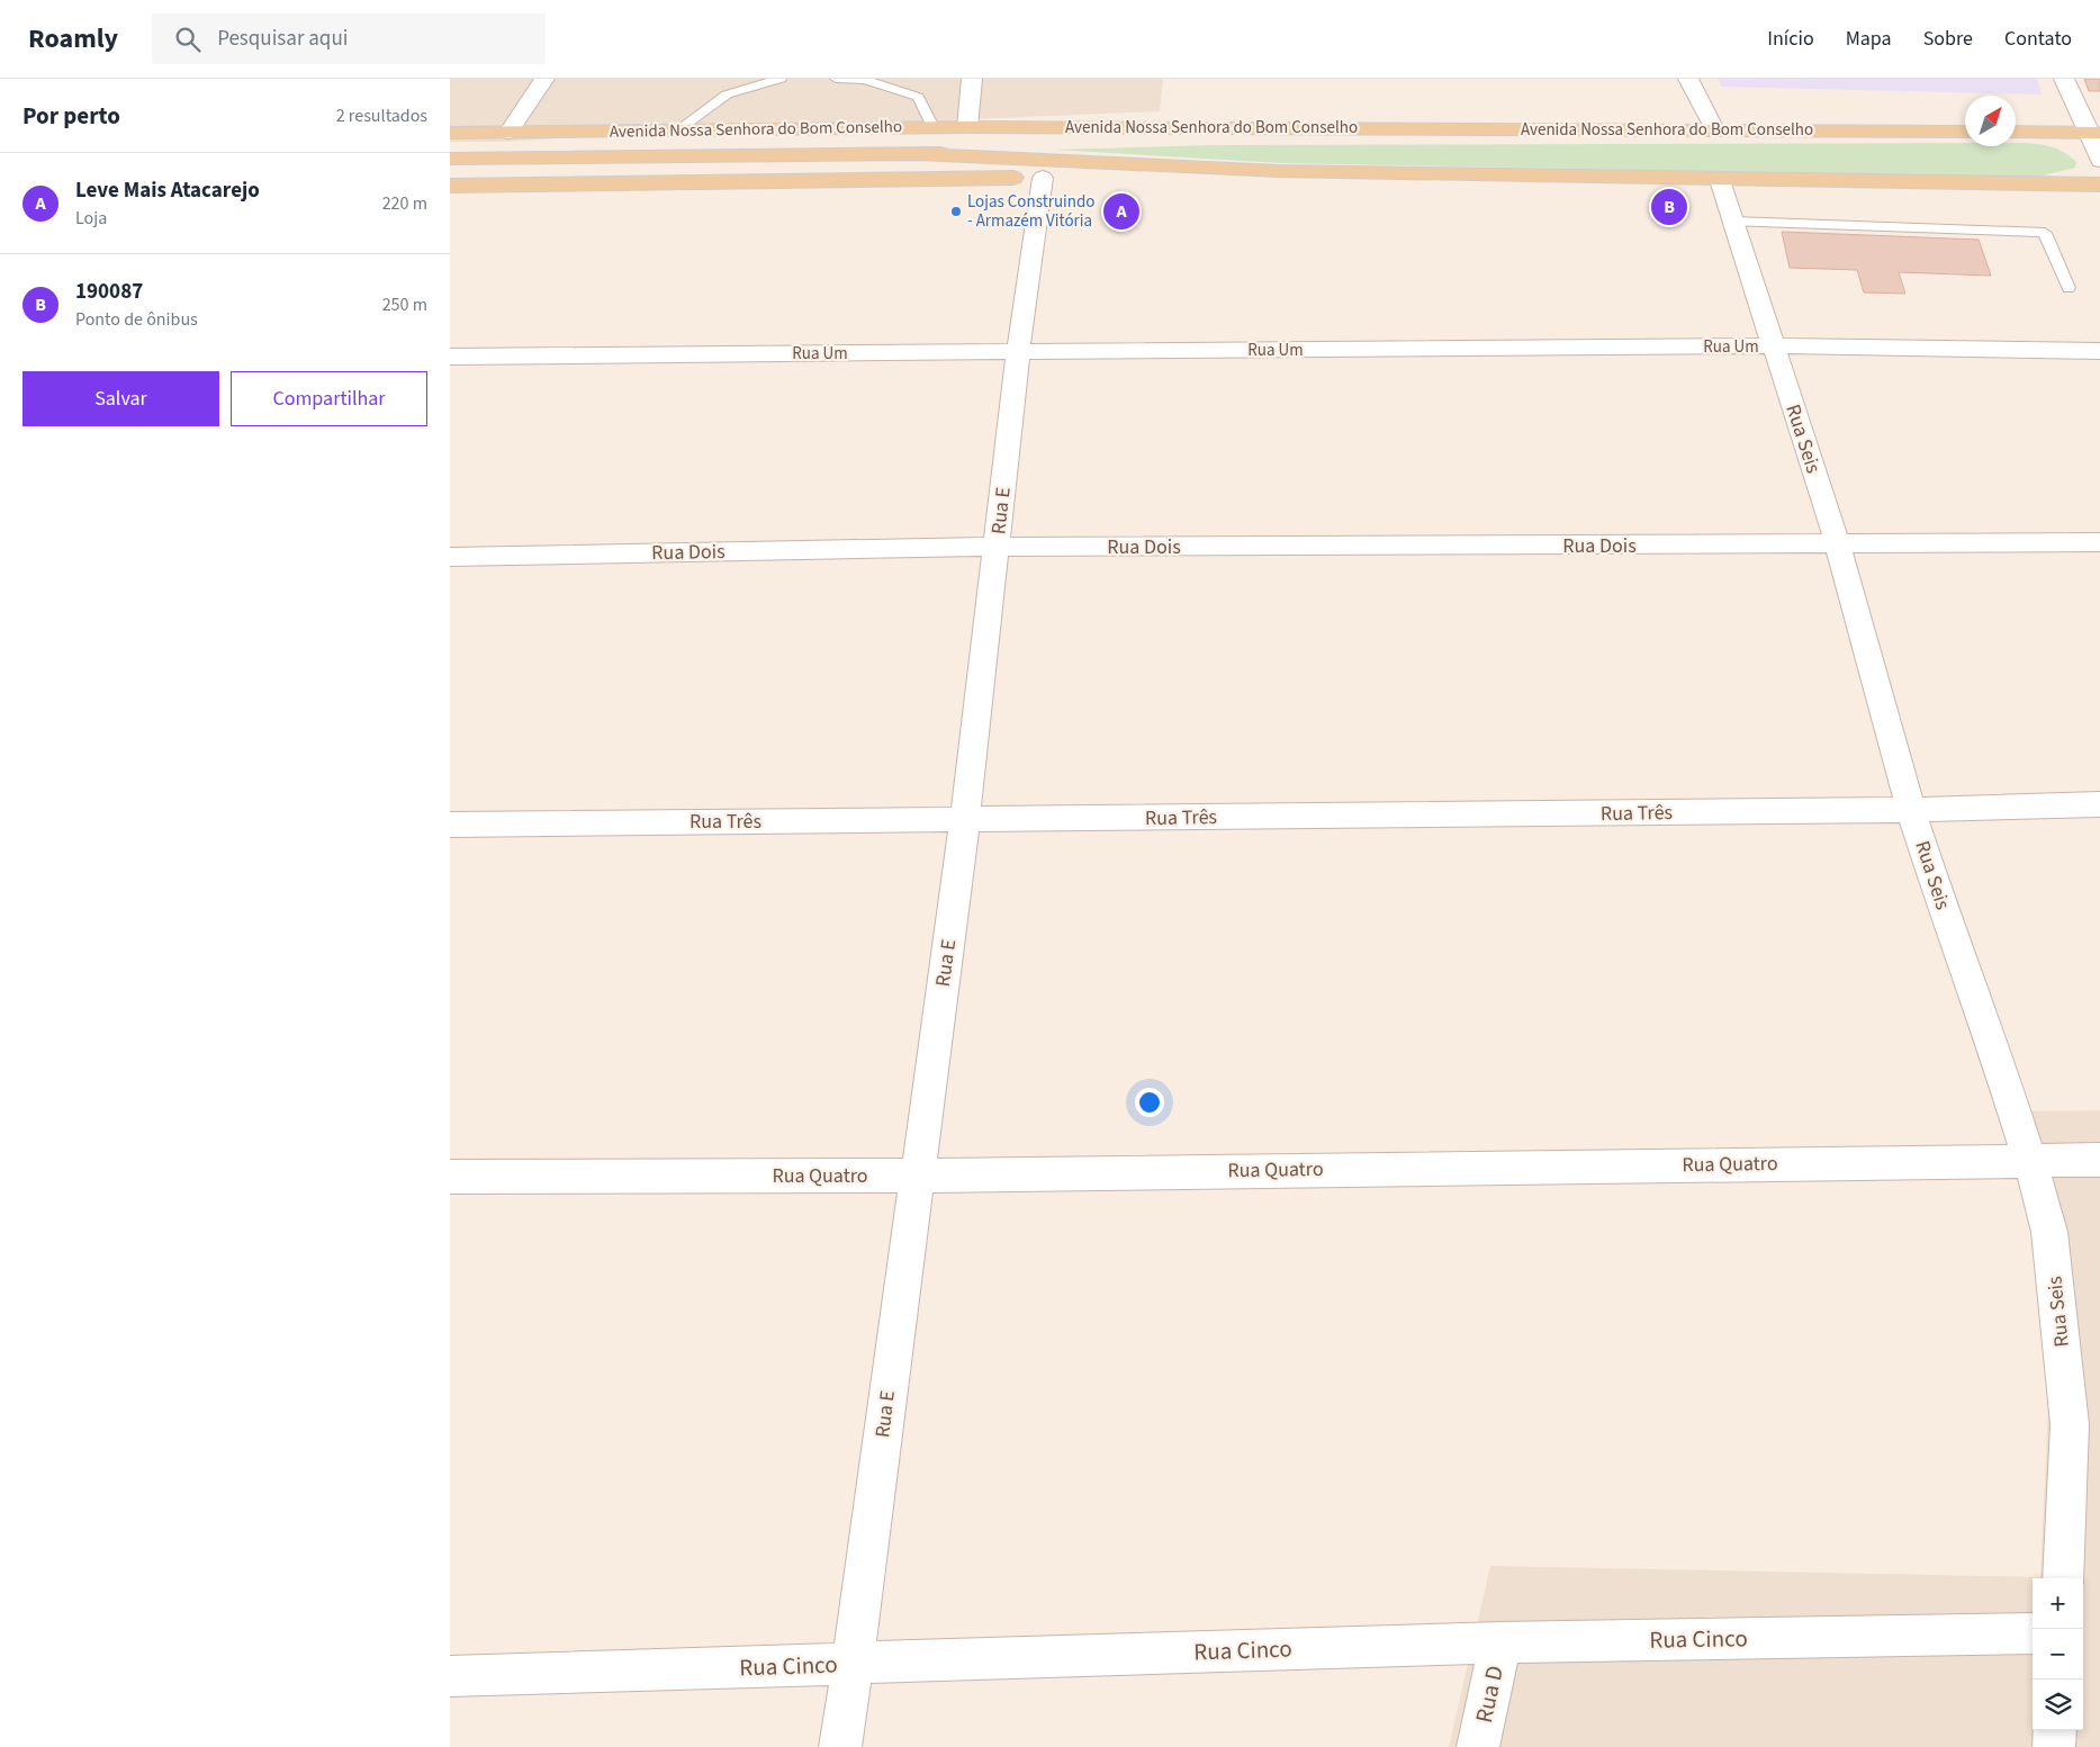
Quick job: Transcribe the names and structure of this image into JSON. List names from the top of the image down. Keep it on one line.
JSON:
{"streets":{"main road":["Avenida Nossa Senhora do Bom Conselho"],"street":["Rua Um","Rua Seis","Rua E","Rua Dois","Rua Três","Rua Quatro","Rua Cinco","Rua D"]},"crossings":[["Avenida Nossa Senhora do Bom Conselho","Rua Seis"],["Rua Um","Rua Seis"],["Rua Um","Rua E"],["Rua Seis","Rua Dois"],["Rua Seis","Rua Três"],["Rua Seis","Rua Quatro"],["Rua E","Rua Dois"],["Rua E","Rua Três"],["Rua E","Rua Quatro"],["Rua E","Rua Cinco"],["Rua Cinco","Rua D"]],"places":["Lojas Construindo - Armazém Vitória"],"north":"top right","page":{"header":"Roamly","search":"Pesquisar aqui","nav":["Início","Mapa","Sobre","Contato"],"heading":["Por perto","2 resultados"],"list":[{"mark":"A","name":"Leve Mais Atacarejo","note":"Loja","value":"220 m"},{"mark":"B","name":"190087","note":"Ponto de ônibus","value":"250 m"}],"pins":["B","A"],"buttons":["Salvar","Compartilhar"],"map_buttons":["+","−"]}}
